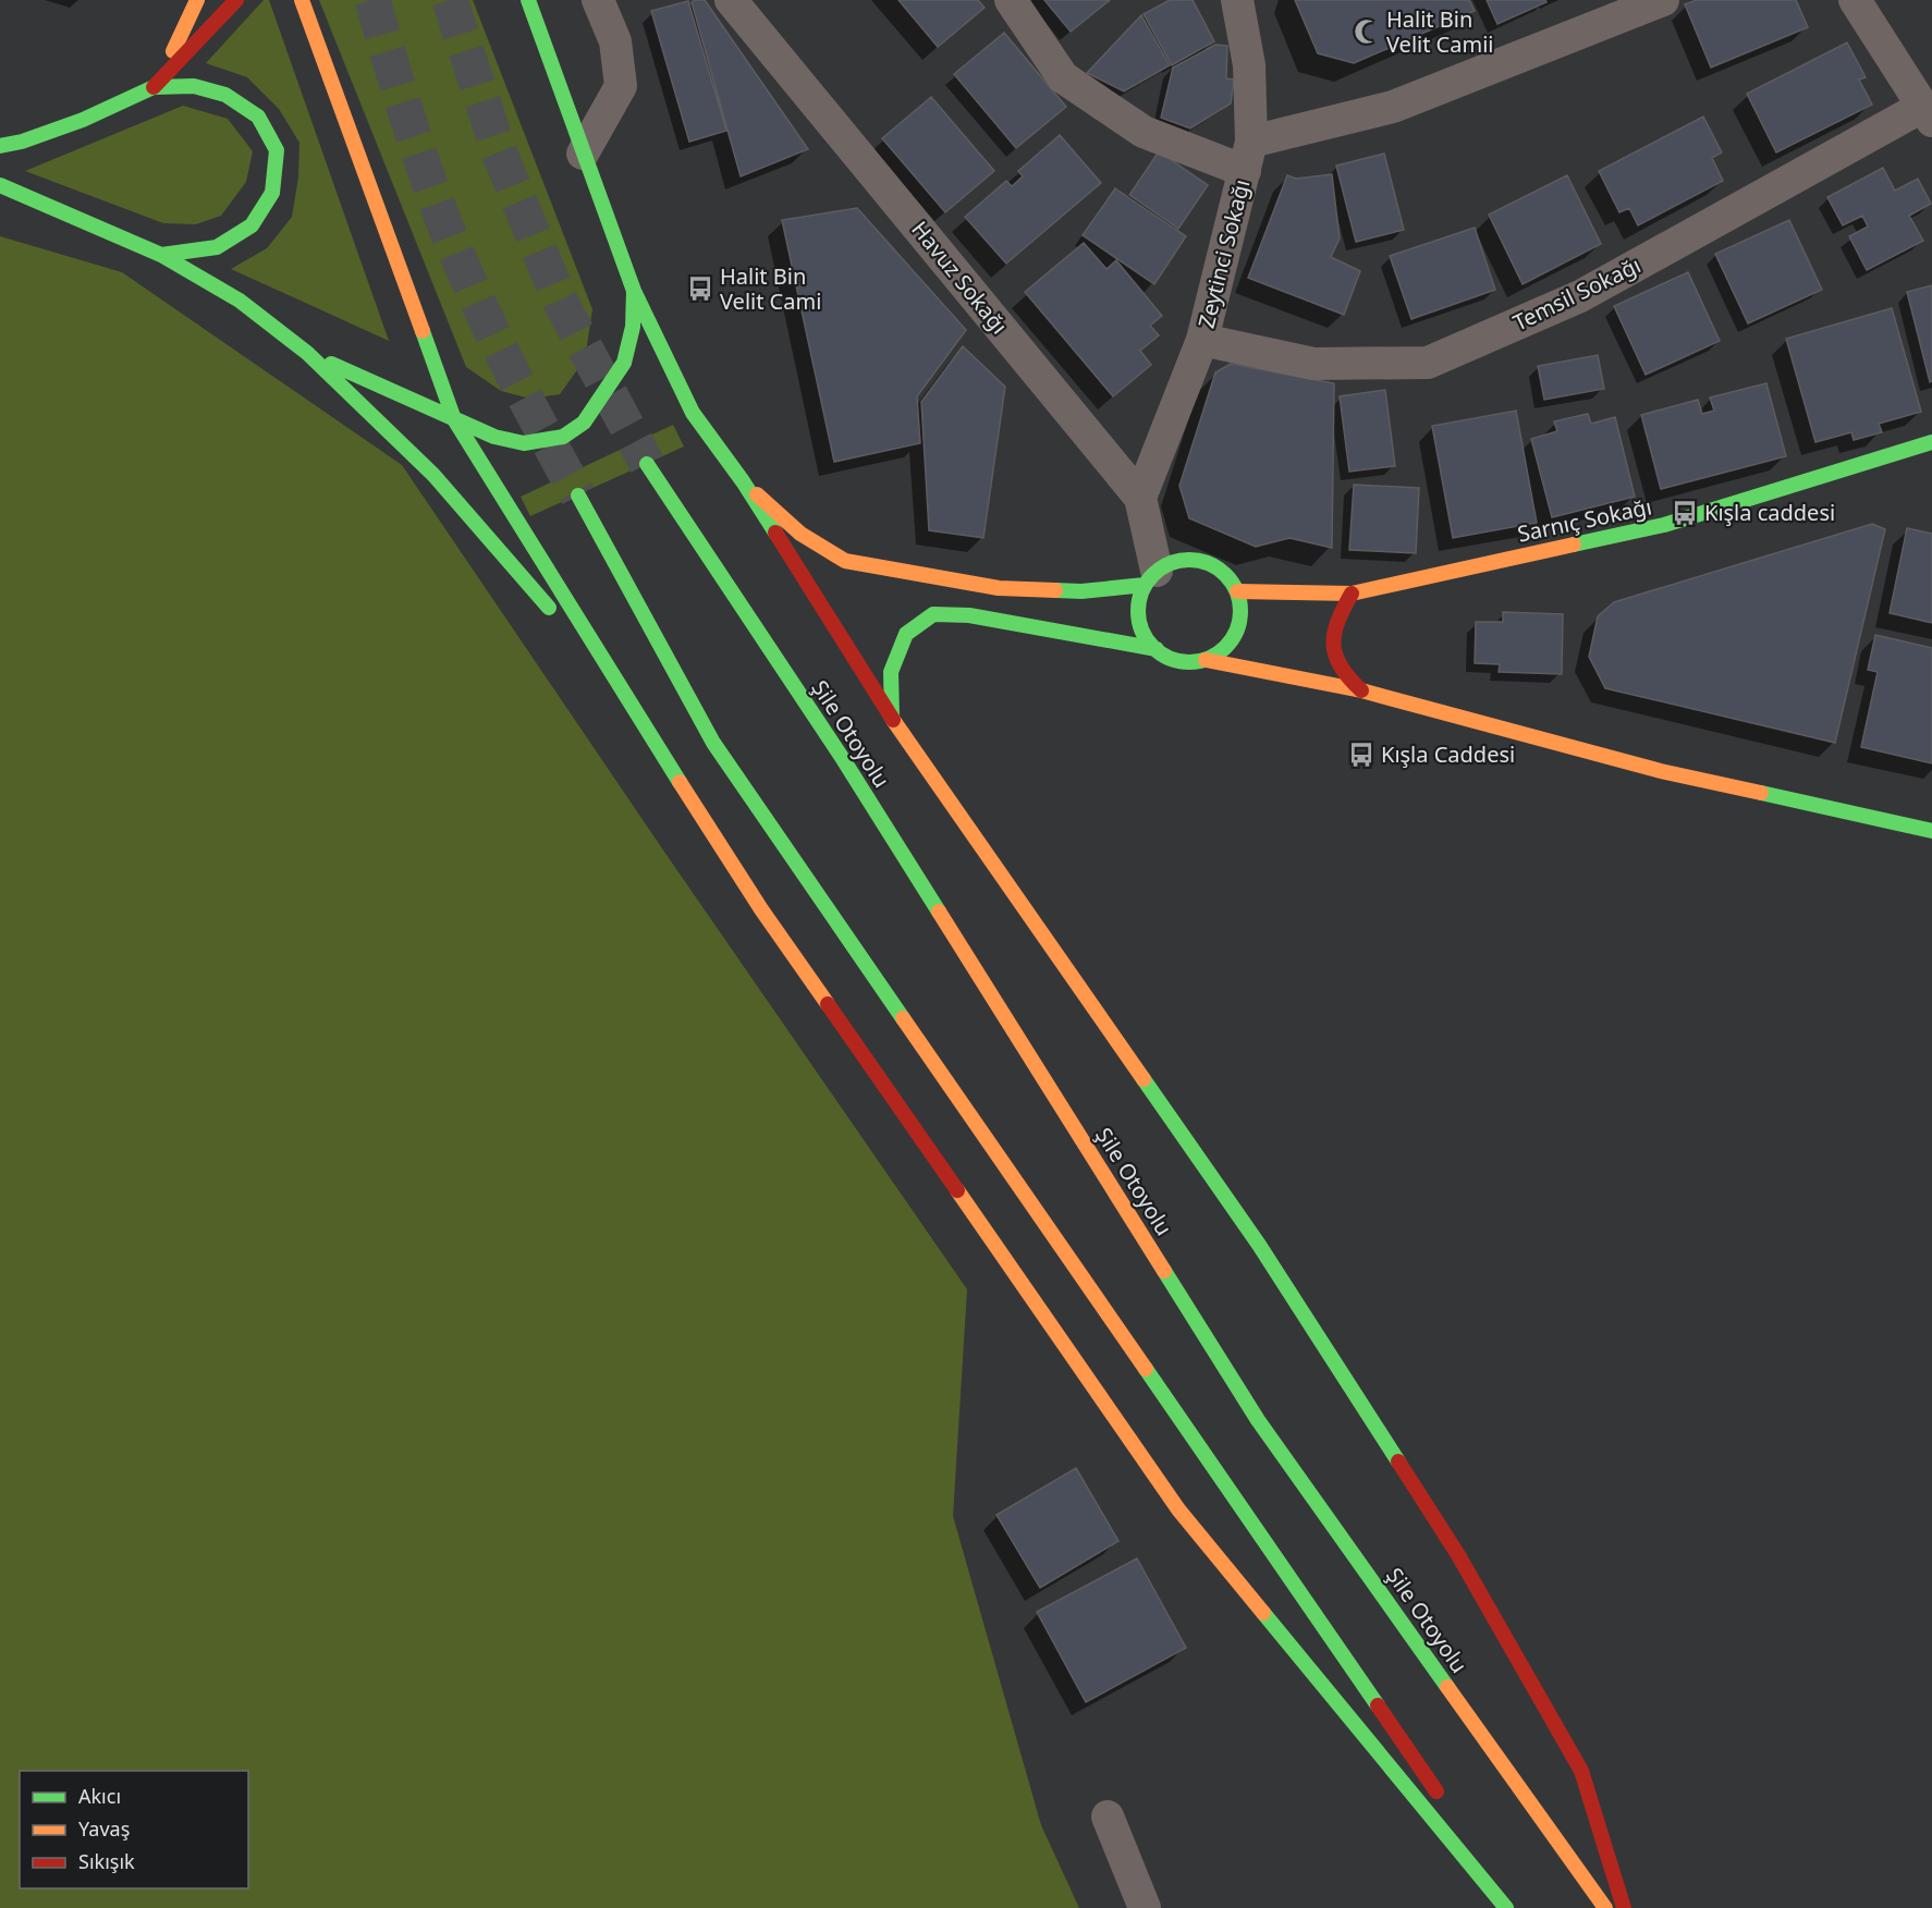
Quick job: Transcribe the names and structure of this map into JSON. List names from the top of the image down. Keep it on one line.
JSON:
{"streets":{"main road":["Sarnıç Sokağı","Şile Otoyolu"],"street":["Zeytinci Sokağı","Havuz Sokağı","Temsil Sokağı"]},"crossings":[["Zeytinci Sokağı","Havuz Sokağı"],["Zeytinci Sokağı","Temsil Sokağı"],["Havuz Sokağı","Sarnıç Sokağı"]],"places":{"mosque":["Halit Bin Velit Camii"],"bus stop":["Halit Bin Velit Cami","Kışla caddesi","Kışla Caddesi"]},"legend":["Akıcı","Yavaş","Sıkışık"]}
